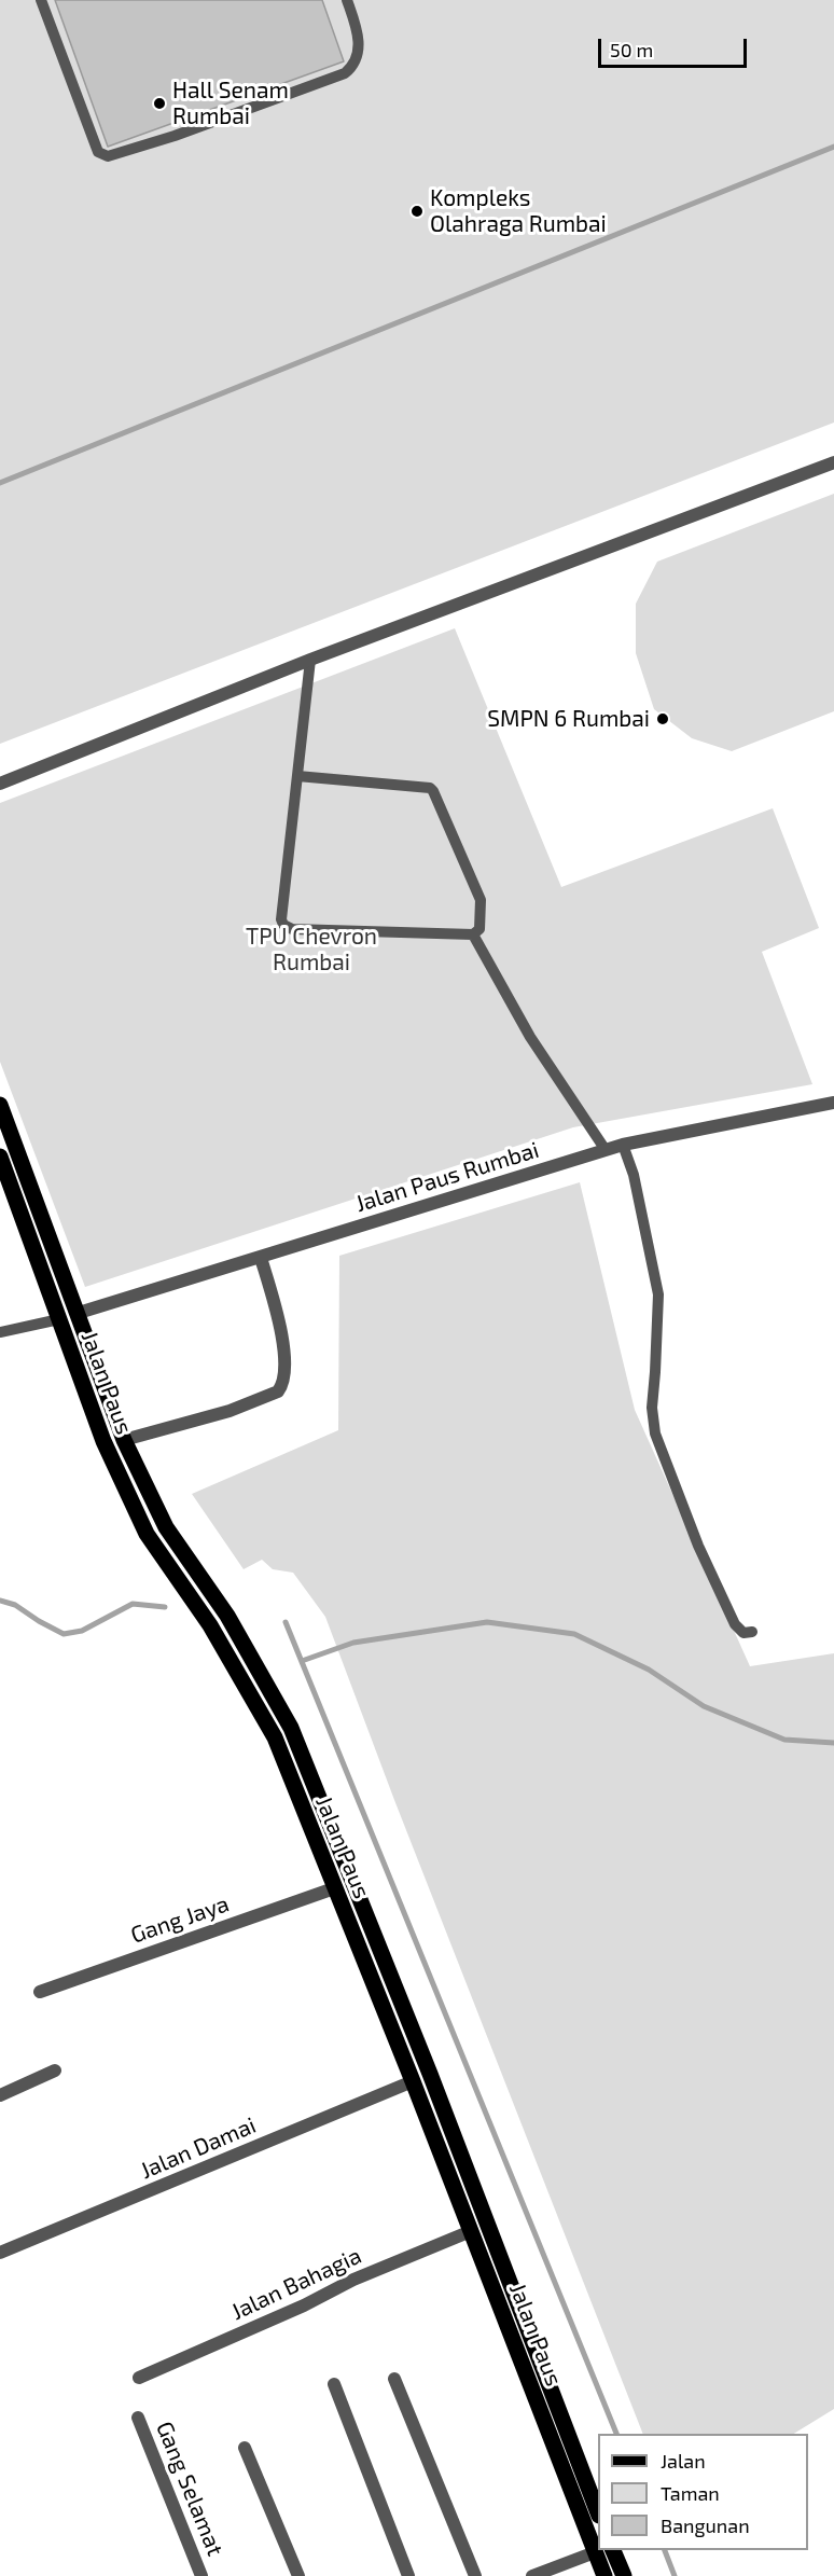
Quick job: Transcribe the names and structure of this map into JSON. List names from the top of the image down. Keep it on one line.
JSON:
{"streets":{"main road":["Jalan Paus"],"street":["Jalan Paus Rumbai","Gang Jaya","Jalan Damai","Jalan Bahagia","Gang Selamat"]},"crossings":[["Jalan Paus Rumbai","Jalan Paus"],["Jalan Paus","Gang Jaya"],["Jalan Paus","Jalan Damai"],["Jalan Paus","Jalan Bahagia"]],"parks":["TPU Chevron Rumbai"],"places":["Hall Senam Rumbai","Kompleks Olahraga Rumbai","SMPN 6 Rumbai"],"legend":["Jalan","Taman","Bangunan"],"scale_bar":"50 m"}
